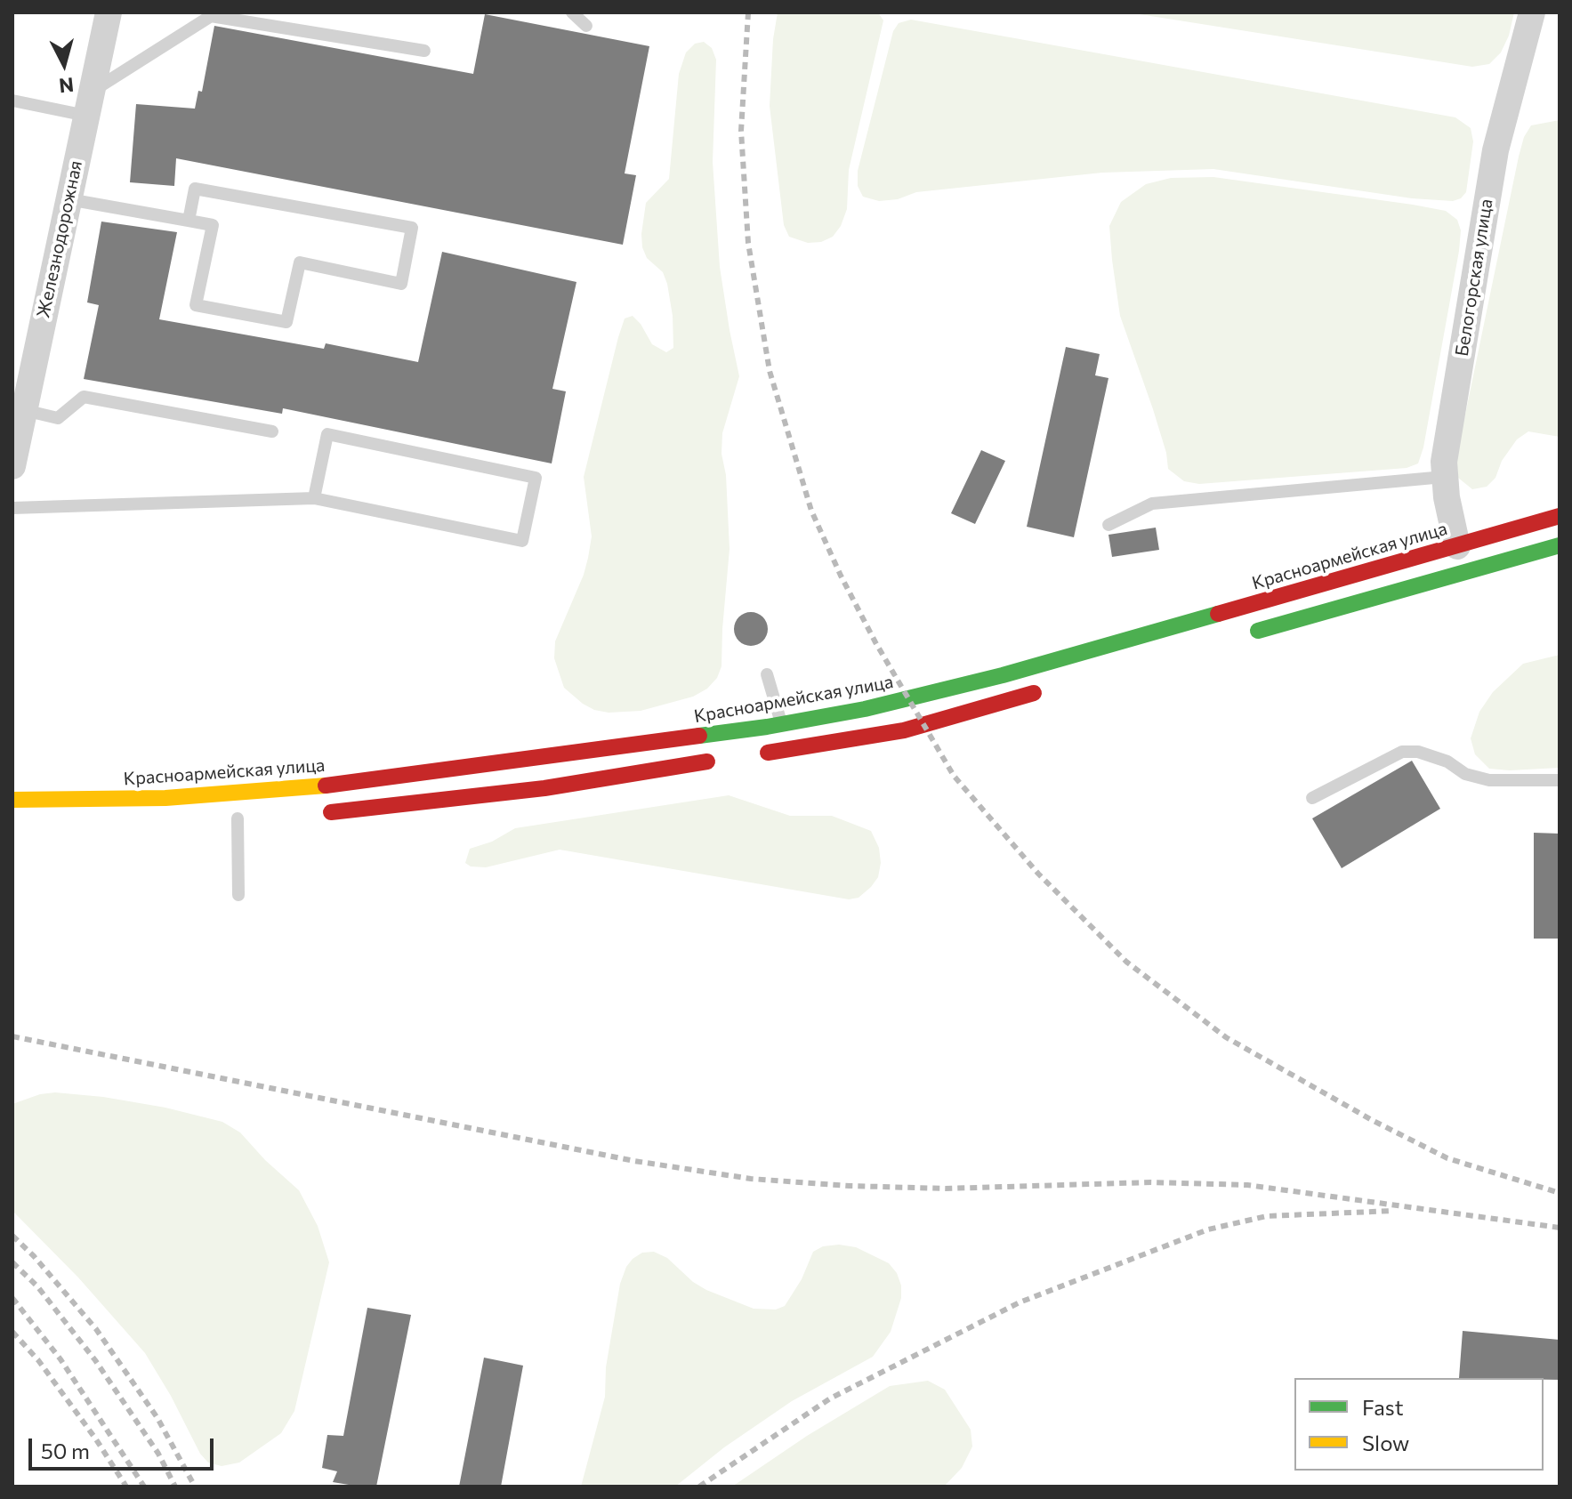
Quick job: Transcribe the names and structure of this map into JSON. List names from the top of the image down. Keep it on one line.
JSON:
{"streets":{"main road":["Красноармейская улица"],"street":["Железнодорожная","Белогорская улица"]},"crossings":[["Белогорская улица","Красноармейская улица"]],"legend":["Fast","Slow"],"scale_bar":"50 m","north":"bottom"}
